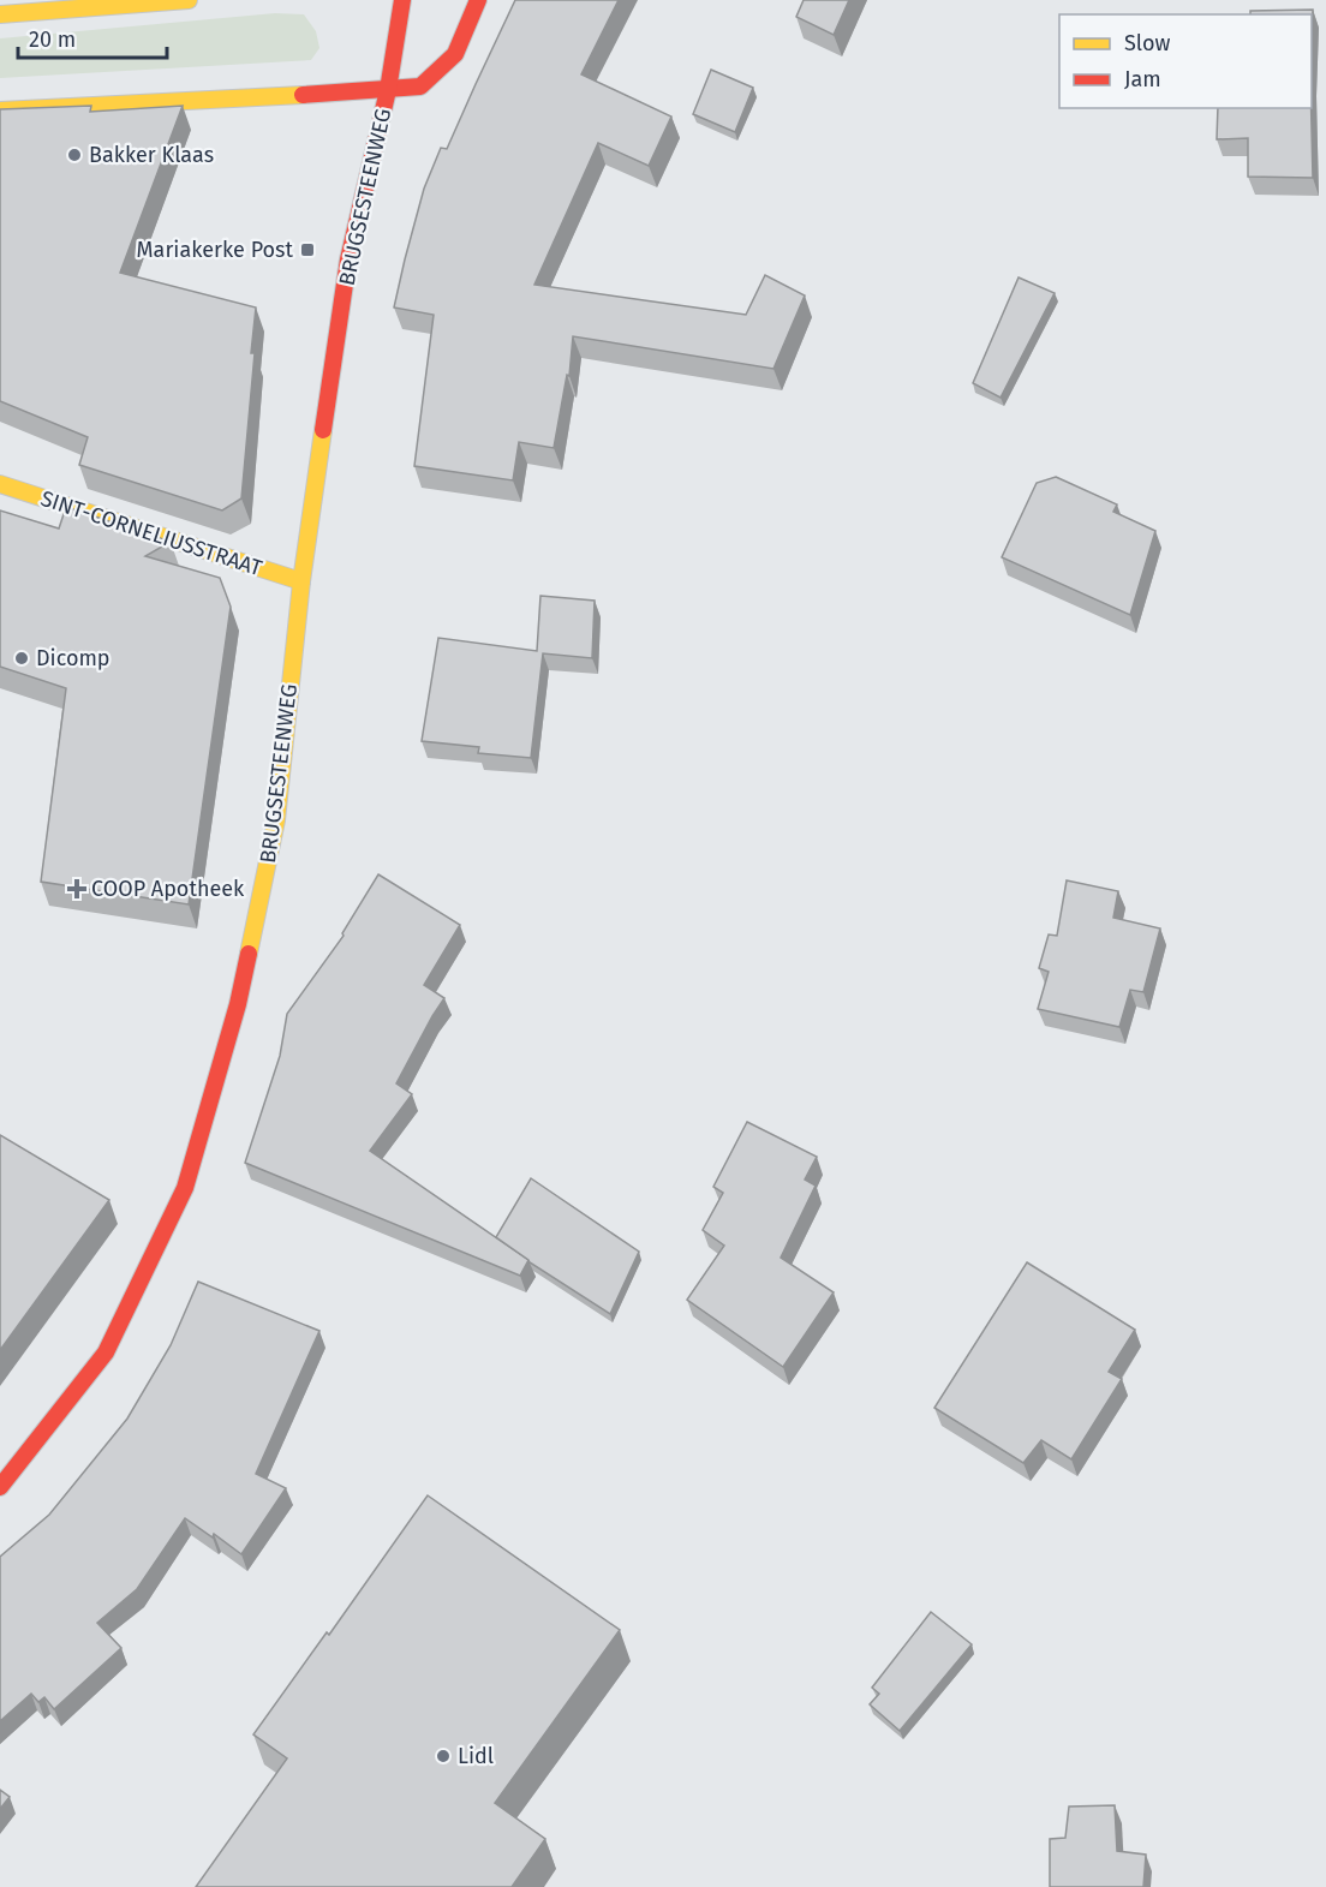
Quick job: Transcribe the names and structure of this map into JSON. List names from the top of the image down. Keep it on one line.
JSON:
{"streets":{"street":["BRUGSESTEENWEG","SINT-CORNELIUSSTRAAT"]},"crossings":[["BRUGSESTEENWEG","SINT-CORNELIUSSTRAAT"]],"places":{"other":["Bakker Klaas","Dicomp","Lidl"],"transit":["Mariakerke Post"],"health":["COOP Apotheek"]},"legend":["Slow","Jam"],"scale_bar":"20 m"}
